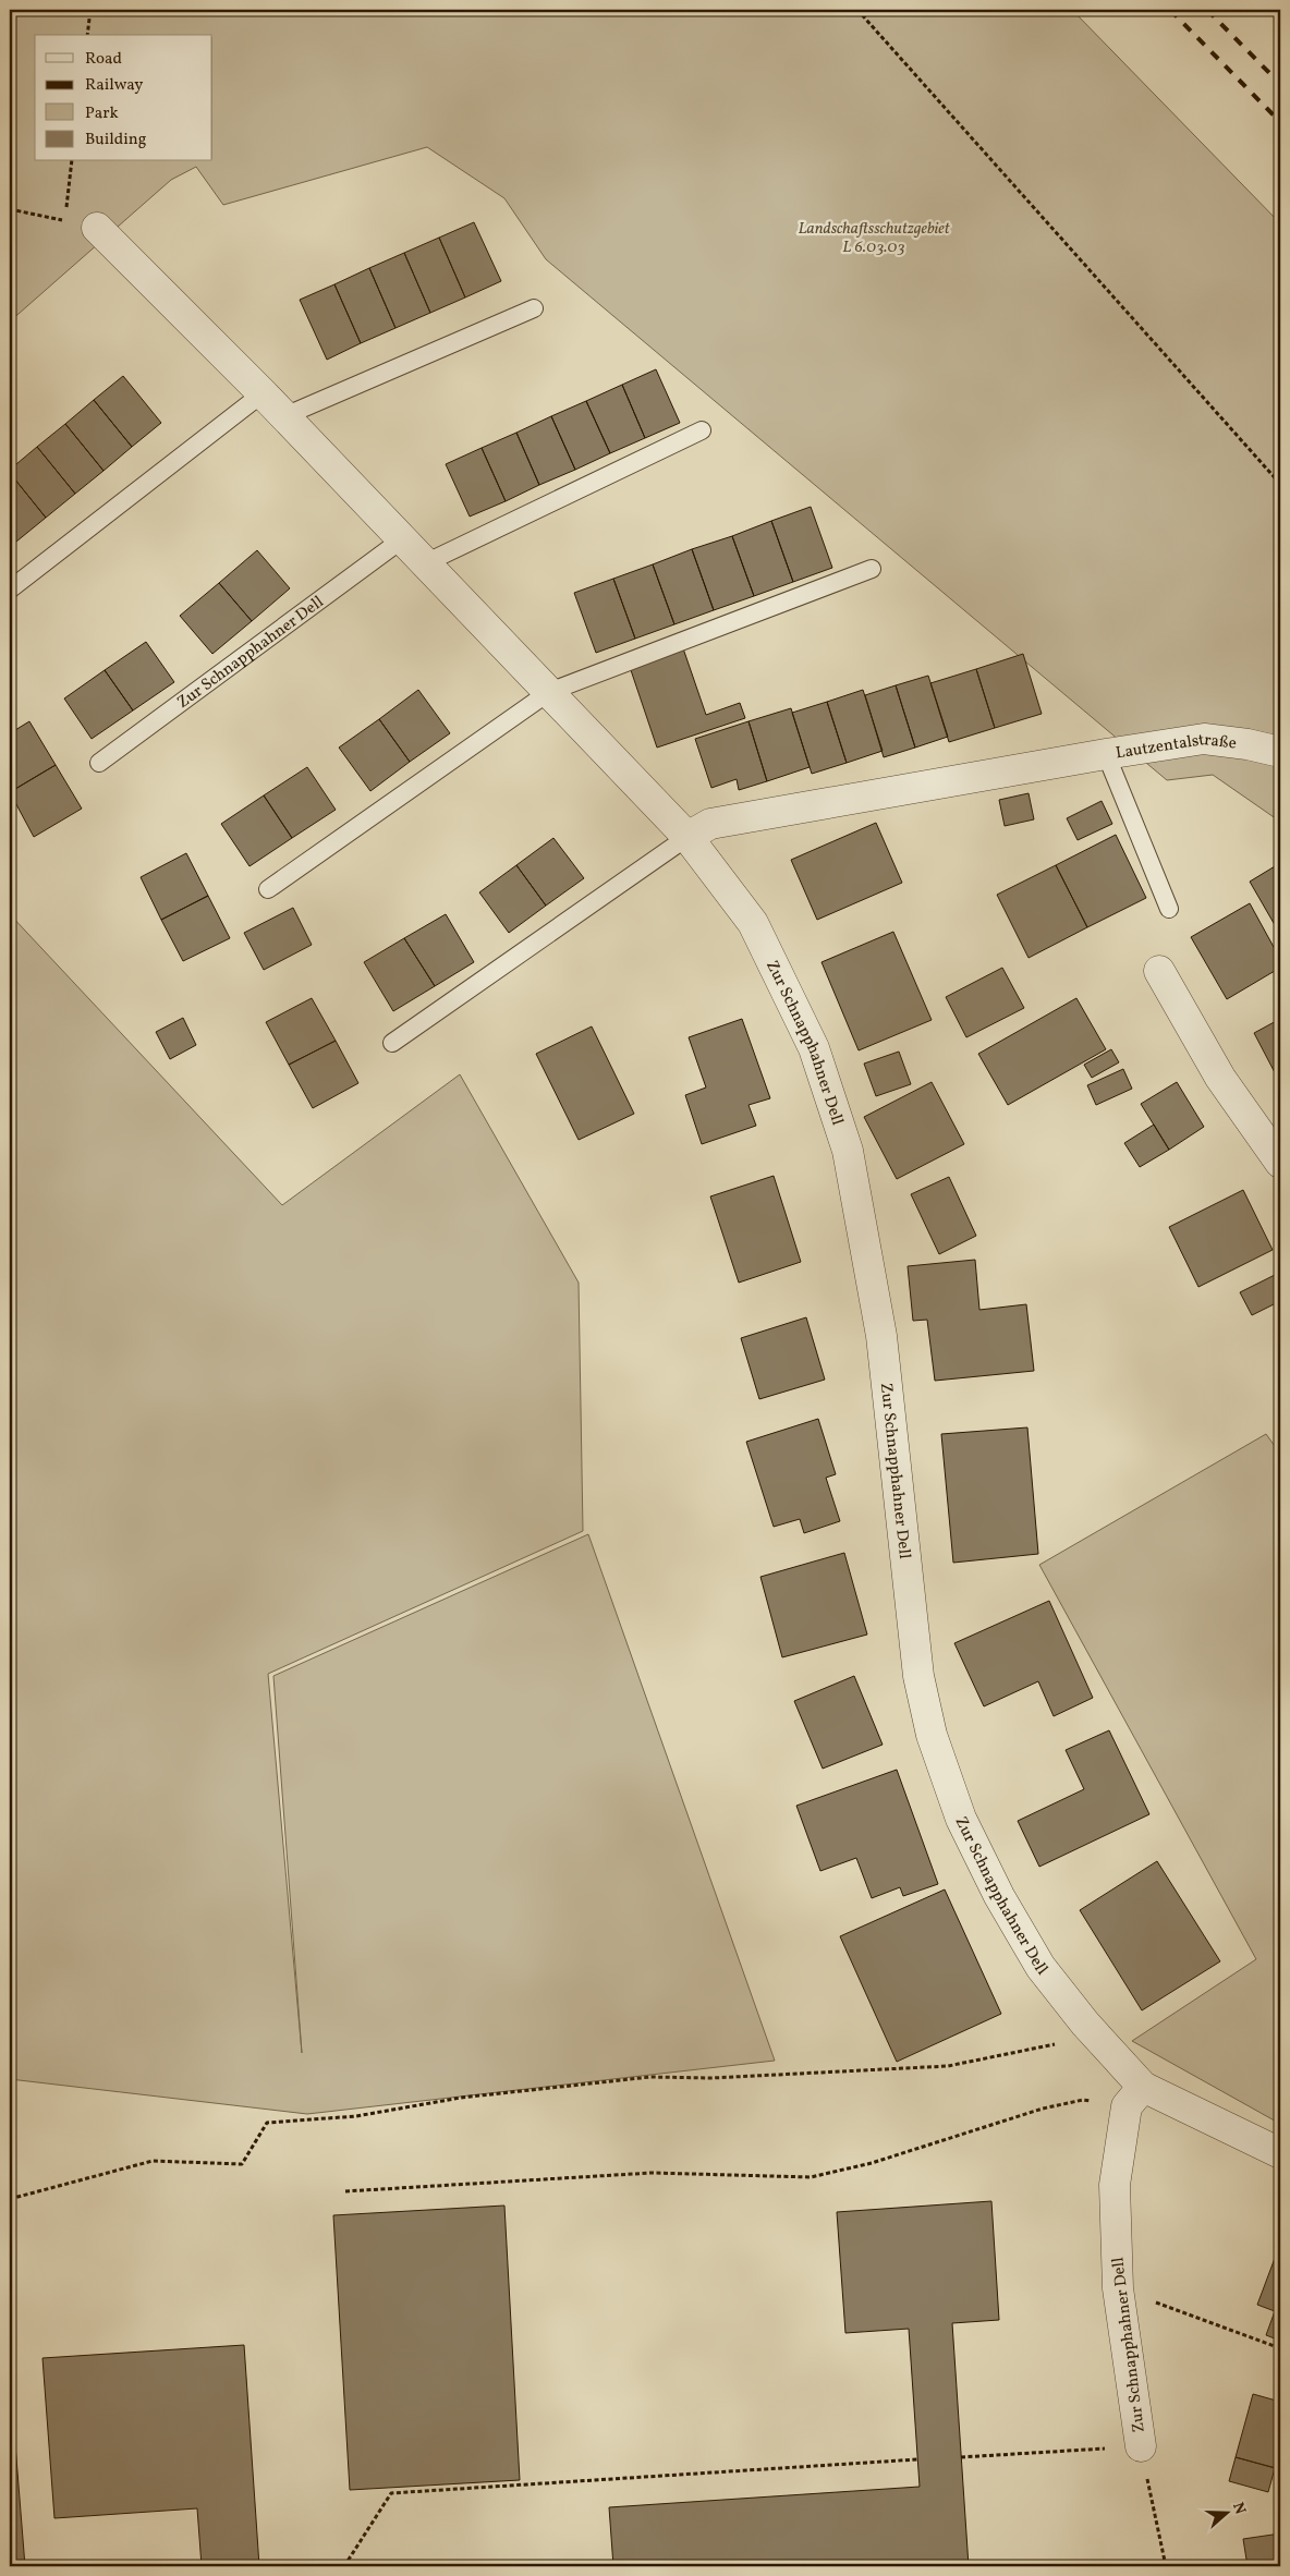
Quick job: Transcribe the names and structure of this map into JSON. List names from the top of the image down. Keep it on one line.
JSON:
{"streets":{"street":["Zur Schnapphahner Dell","Lautzentalstraße"]},"parks":["Landschaftsschutzgebiet L 6.03.03"],"legend":["Road","Railway","Park","Building"],"north":"right"}
